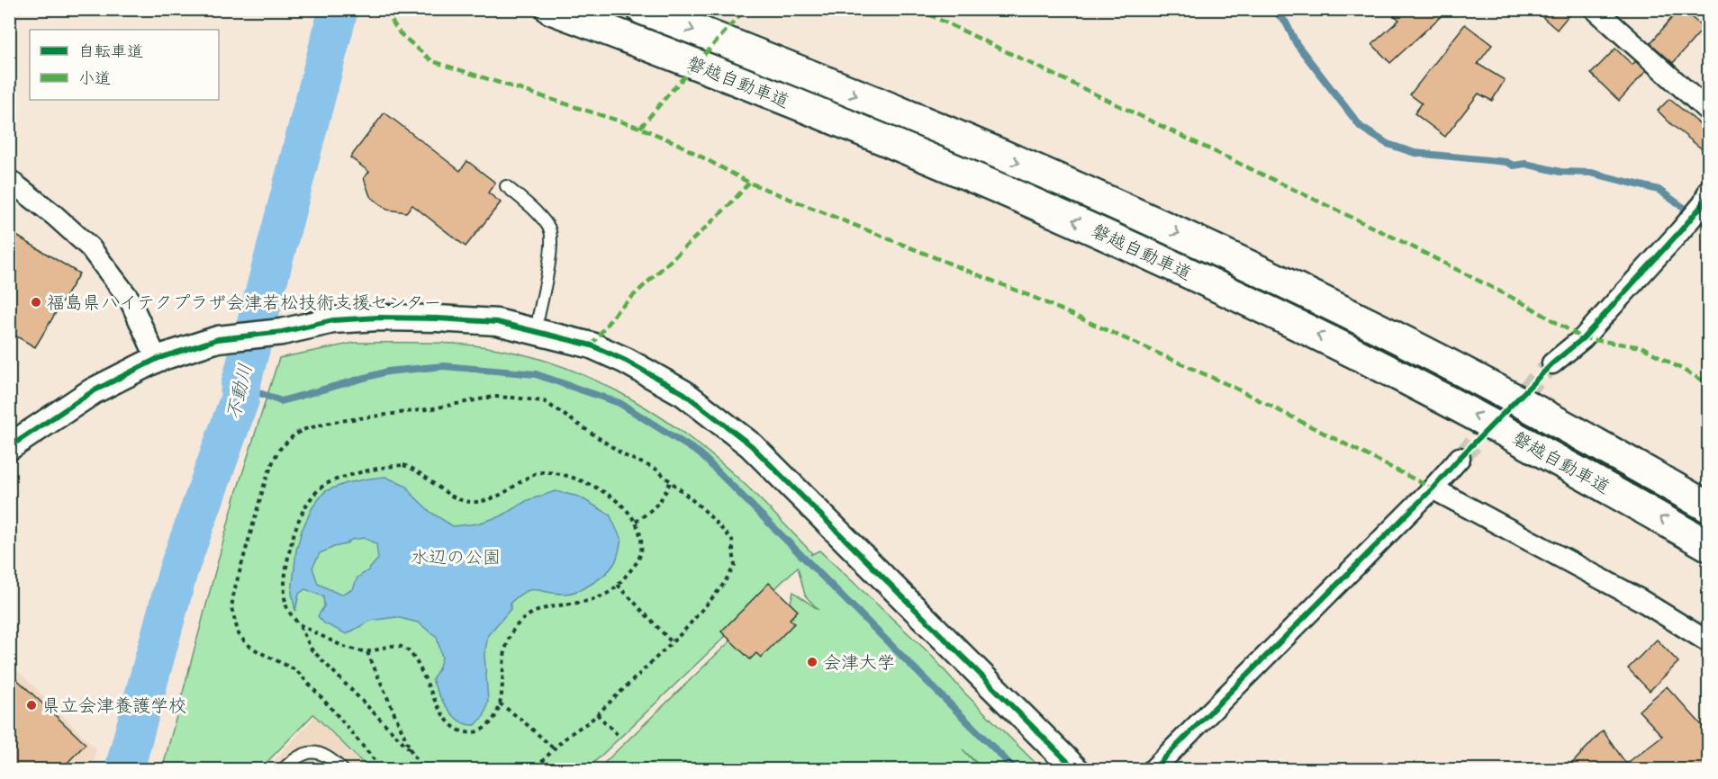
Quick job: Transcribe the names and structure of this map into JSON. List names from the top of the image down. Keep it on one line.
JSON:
{"streets":{"highway":["磐越自動車道"]},"water":["不動川"],"parks":["水辺の公園"],"places":["福島県ハイテクプラザ会津若松技術支援センター","会津大学","県立会津養護学校"],"legend":["自転車道","小道"]}
